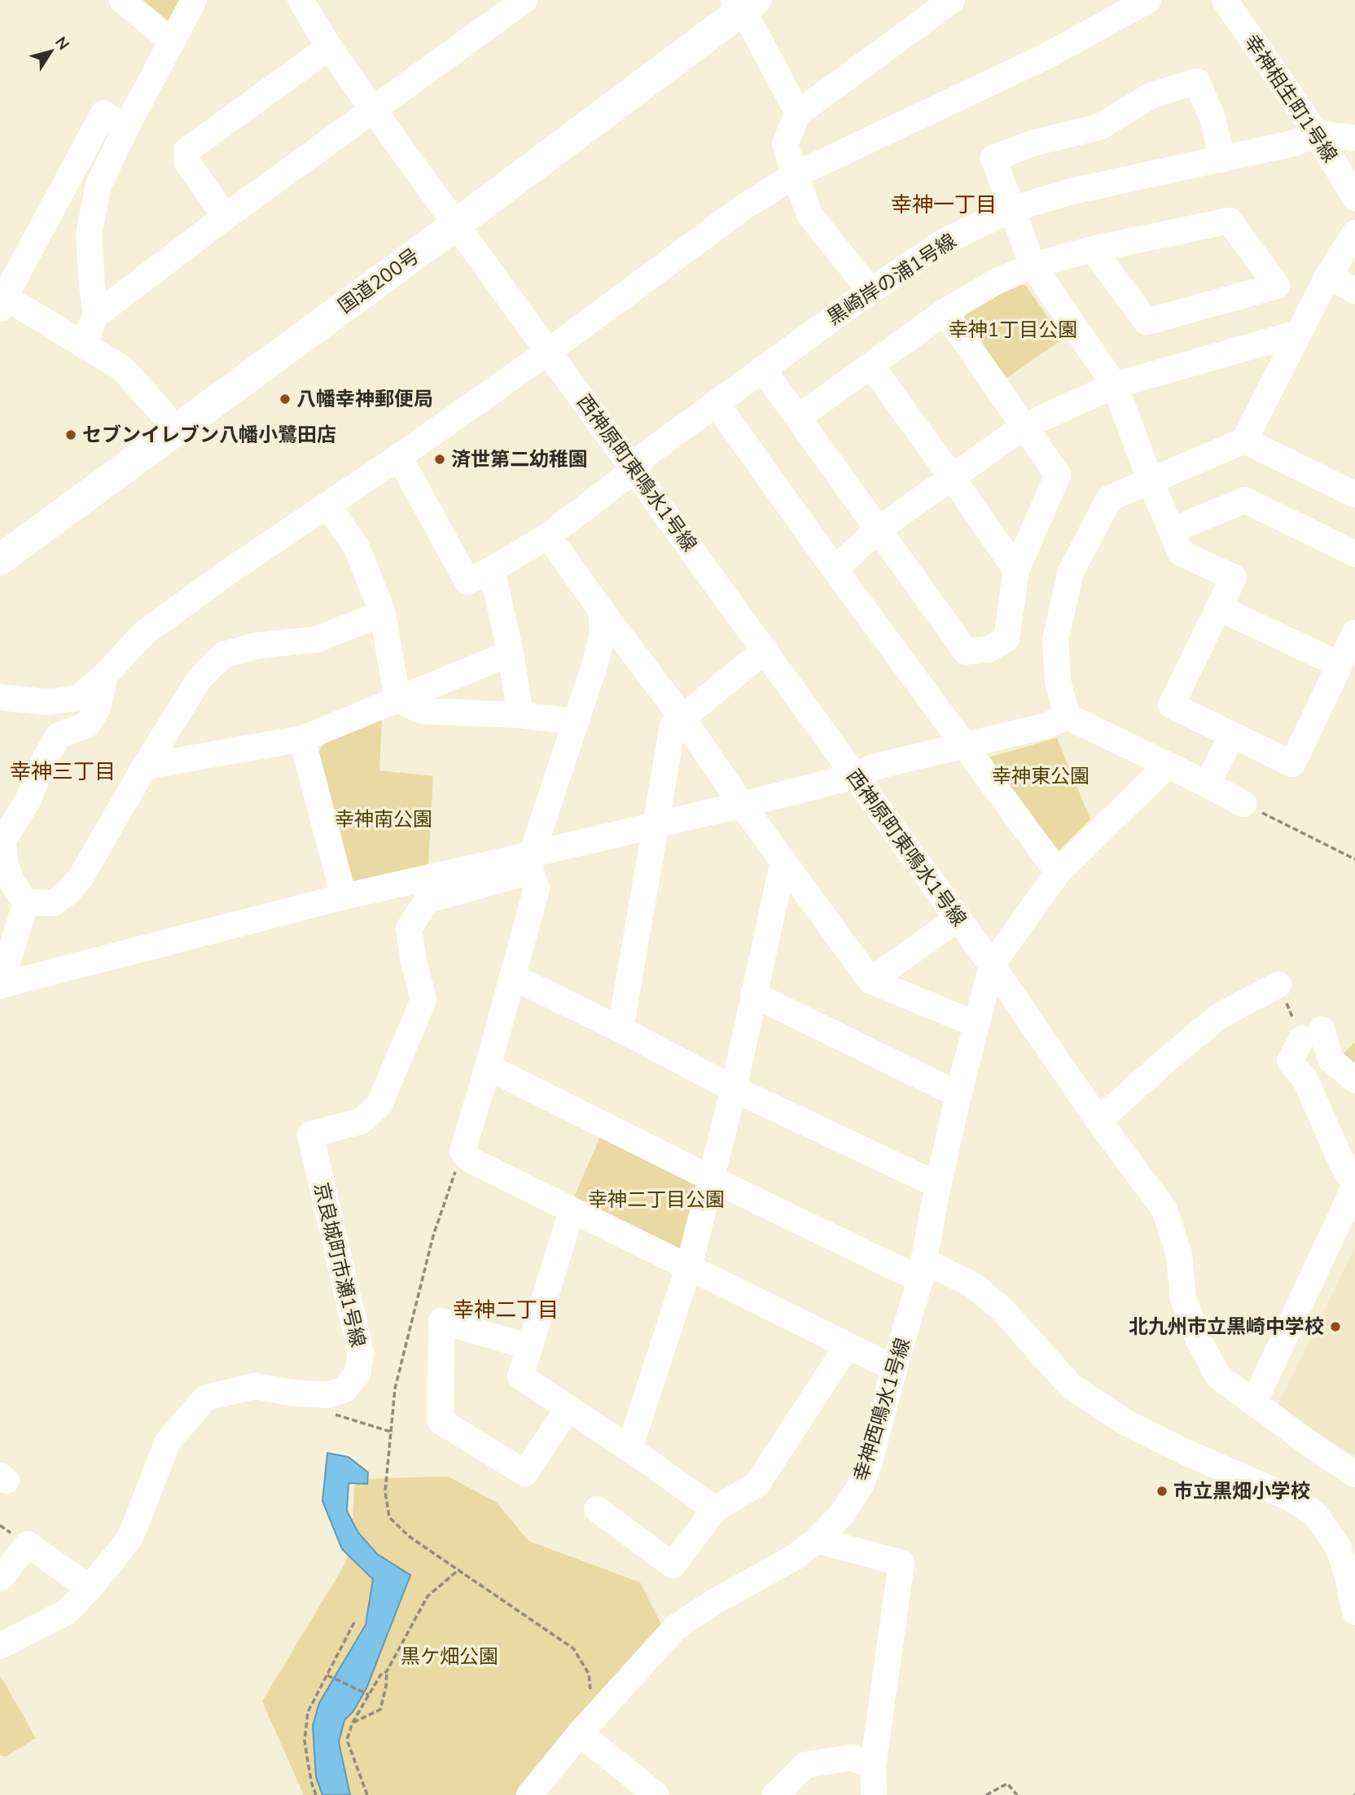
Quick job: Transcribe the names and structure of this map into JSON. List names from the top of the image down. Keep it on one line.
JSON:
{"streets":{"highway":["国道200号"],"street":["幸神相生町1号線","黒崎岸の浦1号線","西神原町東鳴水1号線","京良城町市瀬1号線","幸神西鳴水1号線"]},"crossings":[["幸神相生町1号線","黒崎岸の浦1号線"],["黒崎岸の浦1号線","西神原町東鳴水1号線"],["国道200号","西神原町東鳴水1号線"],["西神原町東鳴水1号線","幸神西鳴水1号線"]],"districts":["幸神一丁目","幸神三丁目","幸神二丁目"],"parks":["幸神1丁目公園","幸神東公園","幸神南公園","幸神二丁目公園","黒ケ畑公園"],"places":["八幡幸神郵便局","セブンイレブン八幡小鷺田店","済世第二幼稚園","北九州市立黒崎中学校","市立黒畑小学校"],"north":"top right"}
